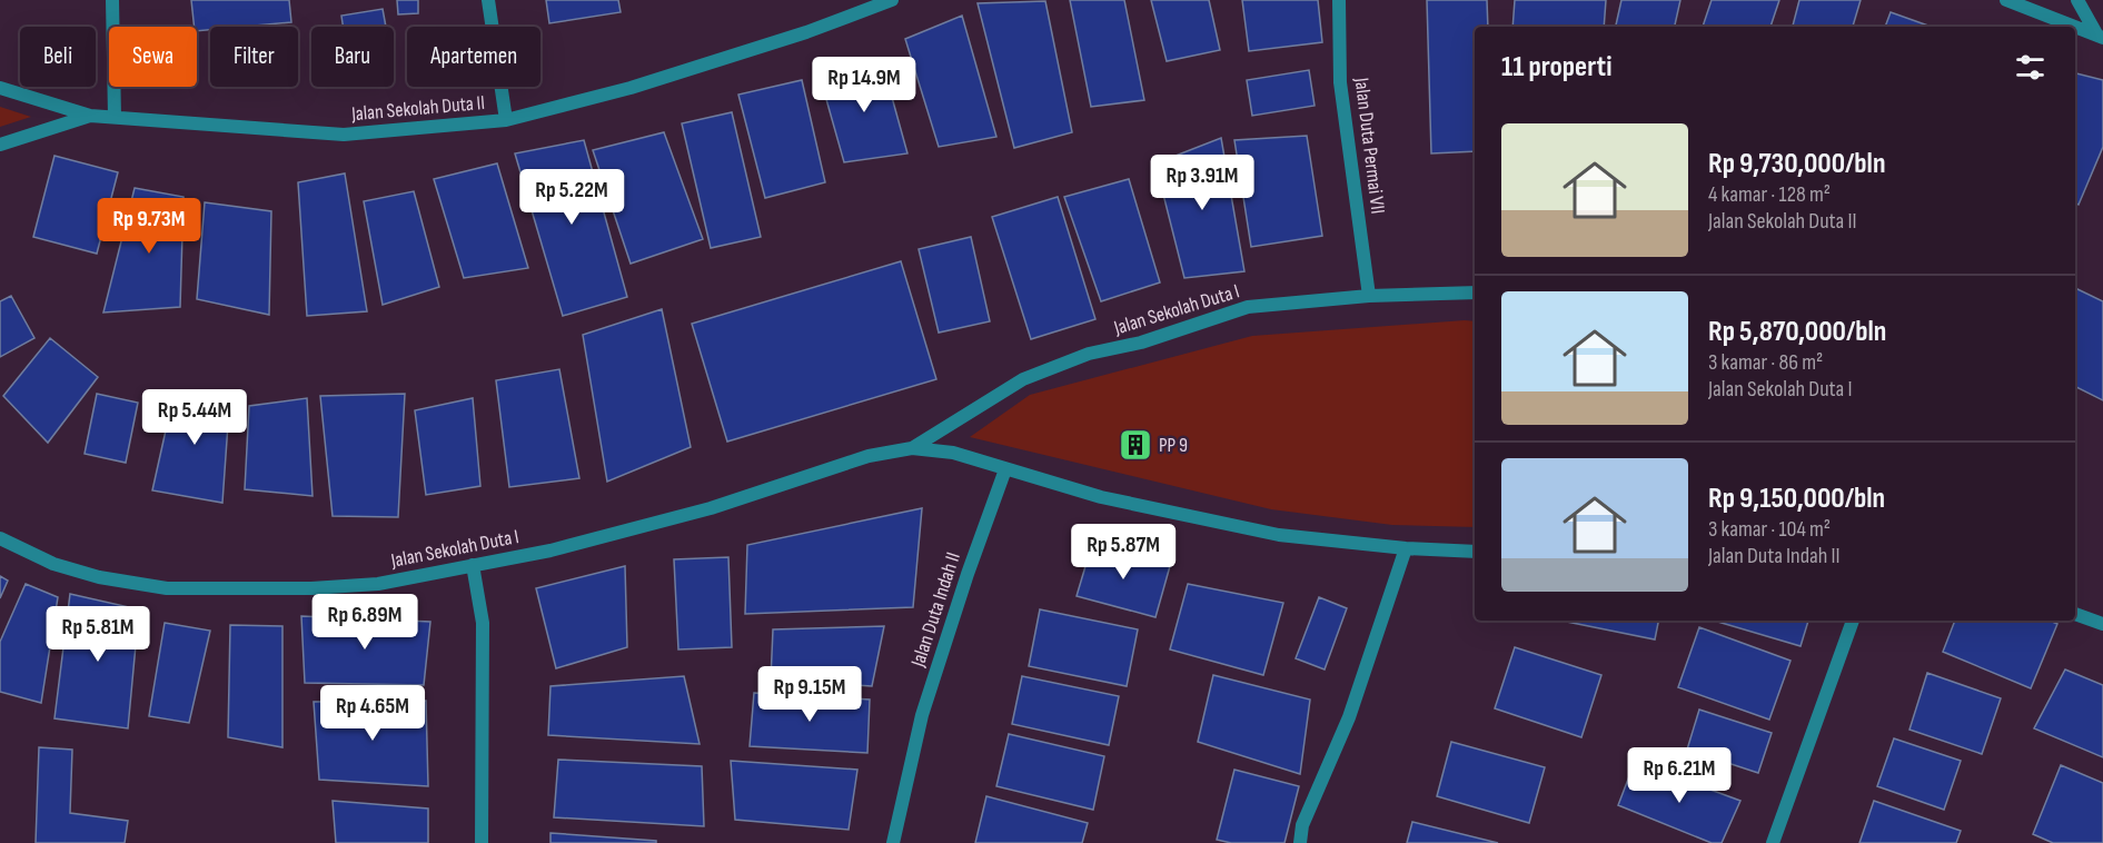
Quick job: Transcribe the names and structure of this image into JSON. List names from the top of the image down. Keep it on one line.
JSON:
{"streets":{"street":["Jalan Sekolah Duta II","Jalan Duta Permai VII","Jalan Sekolah Duta I","Jalan Duta Indah II"]},"crossings":[["Jalan Duta Permai VII","Jalan Sekolah Duta I"],["Jalan Sekolah Duta I","Jalan Duta Indah II"]],"places":{"building":["PP 9"]},"page":{"chip":["Beli","Sewa","Filter","Baru","Apartemen"],"heading":"11 properti","price":["Rp 14.9M","Rp 3.91M","Rp 5.22M","Rp 9.73M","Rp 5.44M","Rp 5.87M","Rp 6.89M","Rp 5.81M","Rp 9.15M","Rp 4.65M","Rp 6.21M"],"list":[{"name":"Rp 9,730,000/bln","note":"4 kamar · 128 m² · Jalan Sekolah Duta II"},{"name":"Rp 5,870,000/bln","note":"3 kamar · 86 m² · Jalan Sekolah Duta I"},{"name":"Rp 9,150,000/bln","note":"3 kamar · 104 m² · Jalan Duta Indah II"}]}}
